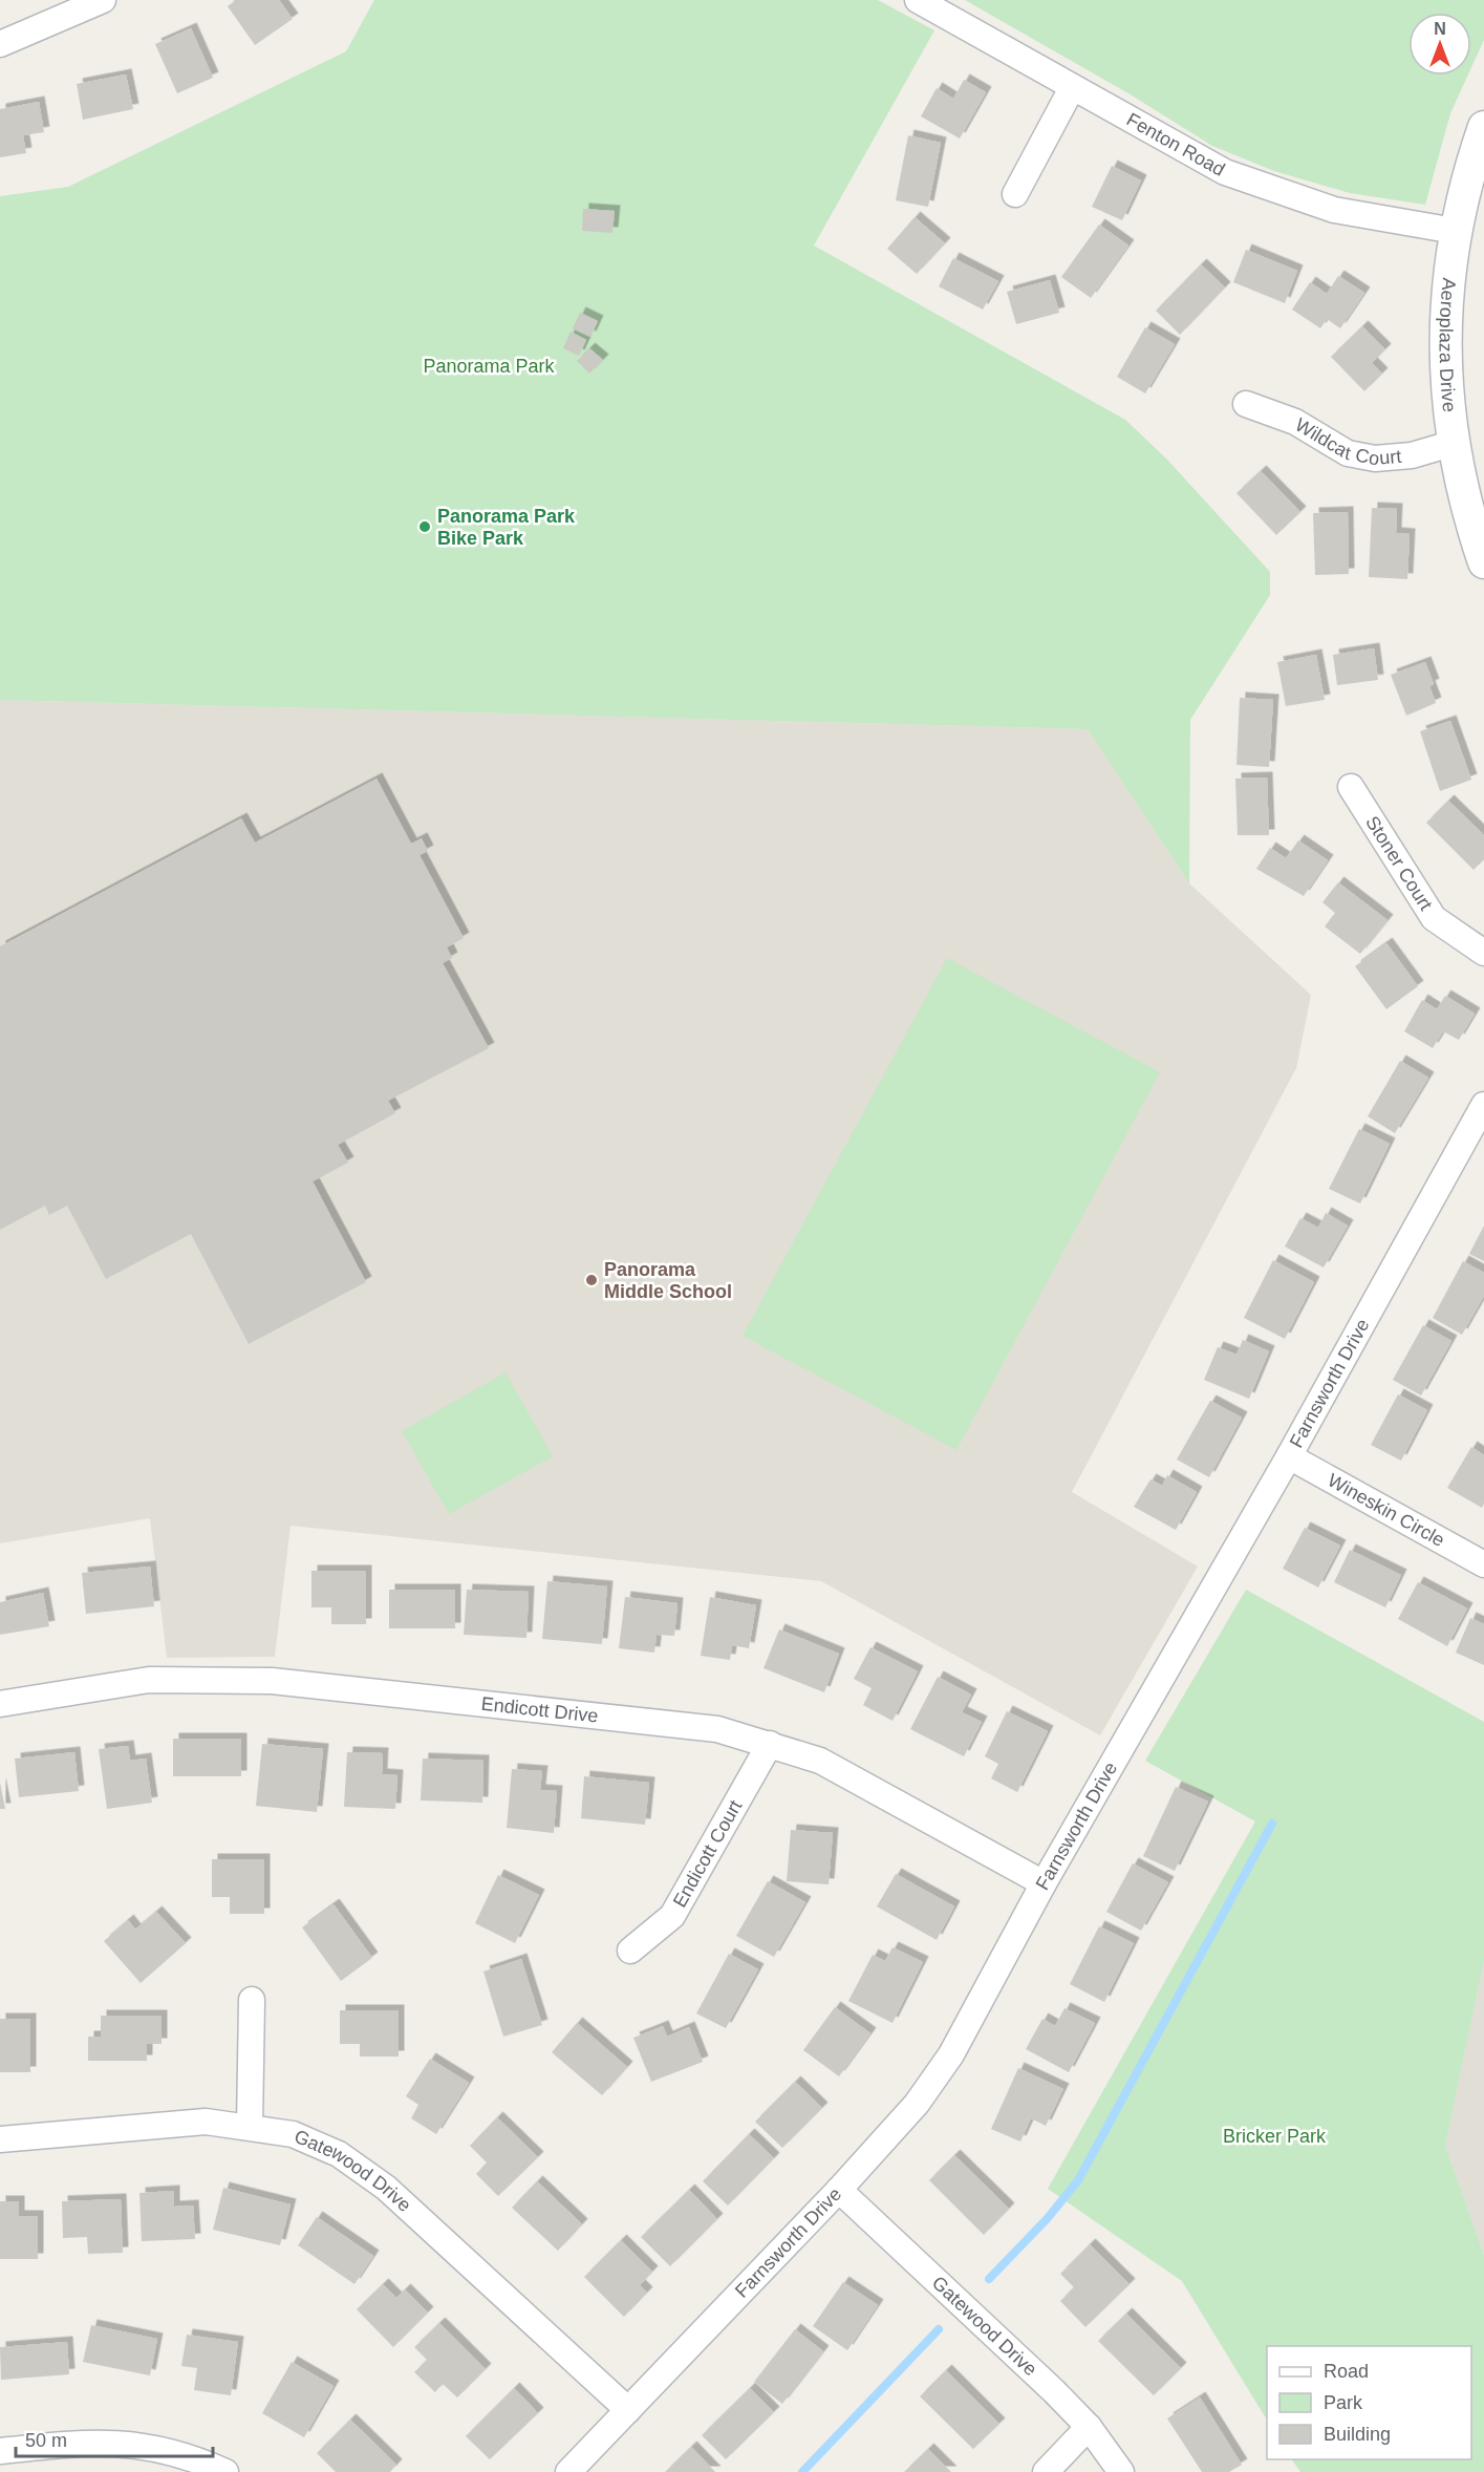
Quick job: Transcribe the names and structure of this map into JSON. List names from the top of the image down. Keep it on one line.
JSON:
{"streets":{"street":["Fenton Road","Aeroplaza Drive","Wildcat Court","Stoner Court","Farnsworth Drive","Wineskin Circle","Endicott Drive","Endicott Court","Gatewood Drive"]},"crossings":[["Fenton Road","Aeroplaza Drive"],["Aeroplaza Drive","Wildcat Court"],["Farnsworth Drive","Wineskin Circle"],["Farnsworth Drive","Endicott Drive"],["Farnsworth Drive","Gatewood Drive"],["Endicott Drive","Endicott Court"]],"parks":["Panorama Park","Bricker Park"],"places":["Panorama Park Bike Park","Panorama Middle School"],"legend":["Road","Park","Building"],"scale_bar":"50 m","north":"top"}
